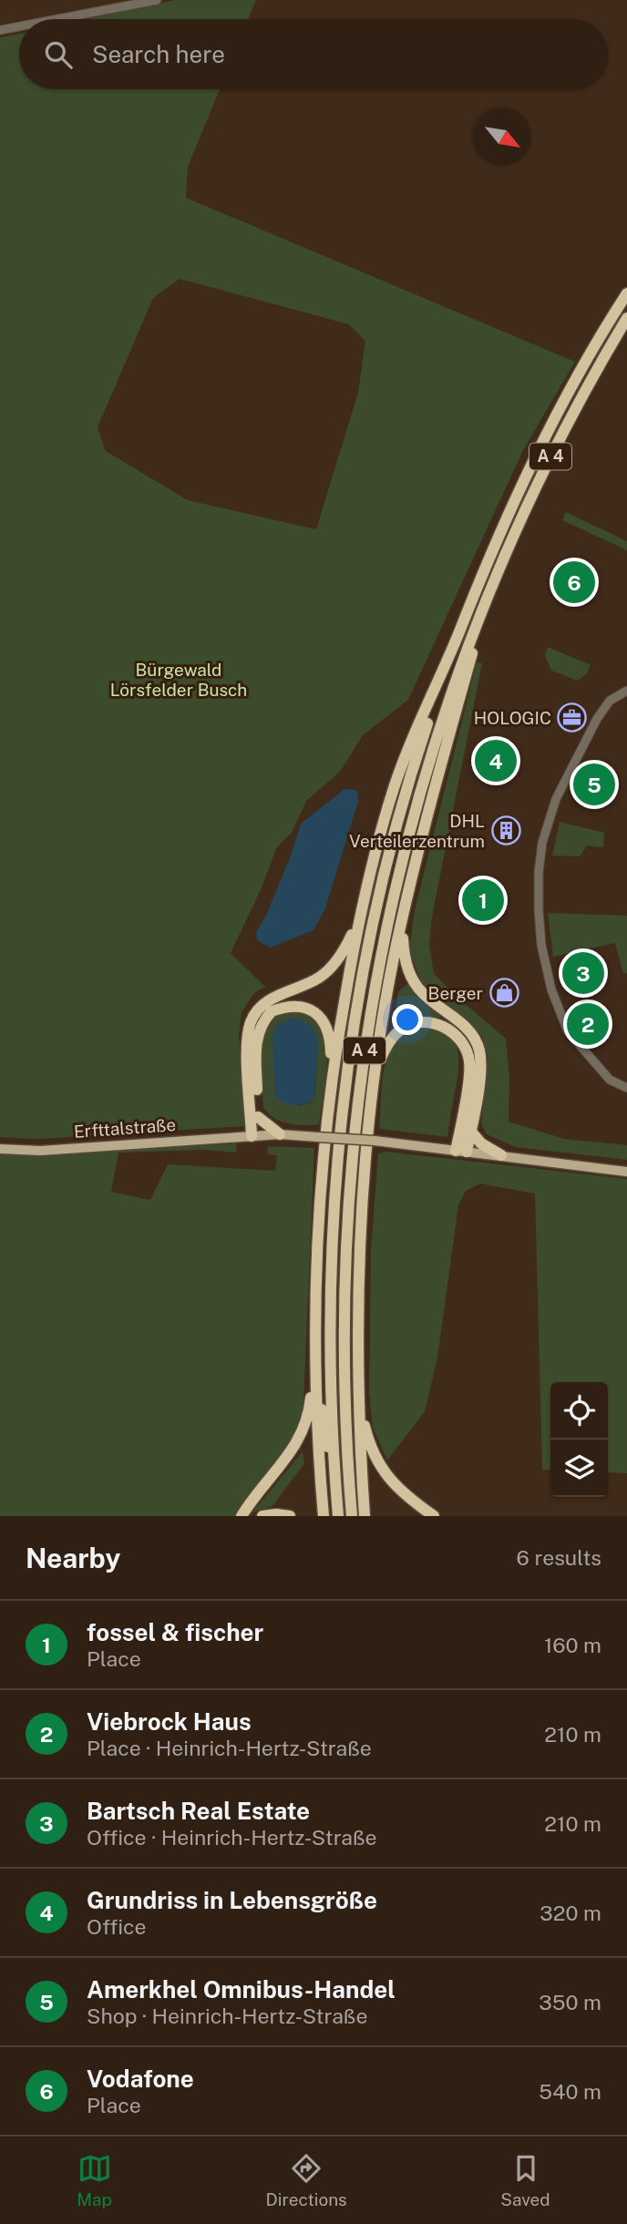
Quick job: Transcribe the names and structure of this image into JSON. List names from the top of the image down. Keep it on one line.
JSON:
{"streets":{"highway":["A 4"],"main road":["Erfttalstraße"]},"parks":["Bürgewald Lörsfelder Busch"],"places":{"office":["HOLOGIC"],"building":["DHL Verteilerzentrum"],"shop":["Berger"]},"north":"bottom right","page":{"search":"Search here","pins":["6","4","5","1","3","2"],"heading":["Nearby","6 results"],"list":[{"mark":"1","name":"fossel & fischer","note":"Place","value":"160 m"},{"mark":"2","name":"Viebrock Haus","note":"Place · Heinrich-Hertz-Straße","value":"210 m"},{"mark":"3","name":"Bartsch Real Estate","note":"Office · Heinrich-Hertz-Straße","value":"210 m"},{"mark":"4","name":"Grundriss in Lebensgröße","note":"Office","value":"320 m"},{"mark":"5","name":"Amerkhel Omnibus-Handel","note":"Shop · Heinrich-Hertz-Straße","value":"350 m"},{"mark":"6","name":"Vodafone","note":"Place","value":"540 m"}],"nav":["Map","Directions","Saved"]}}
